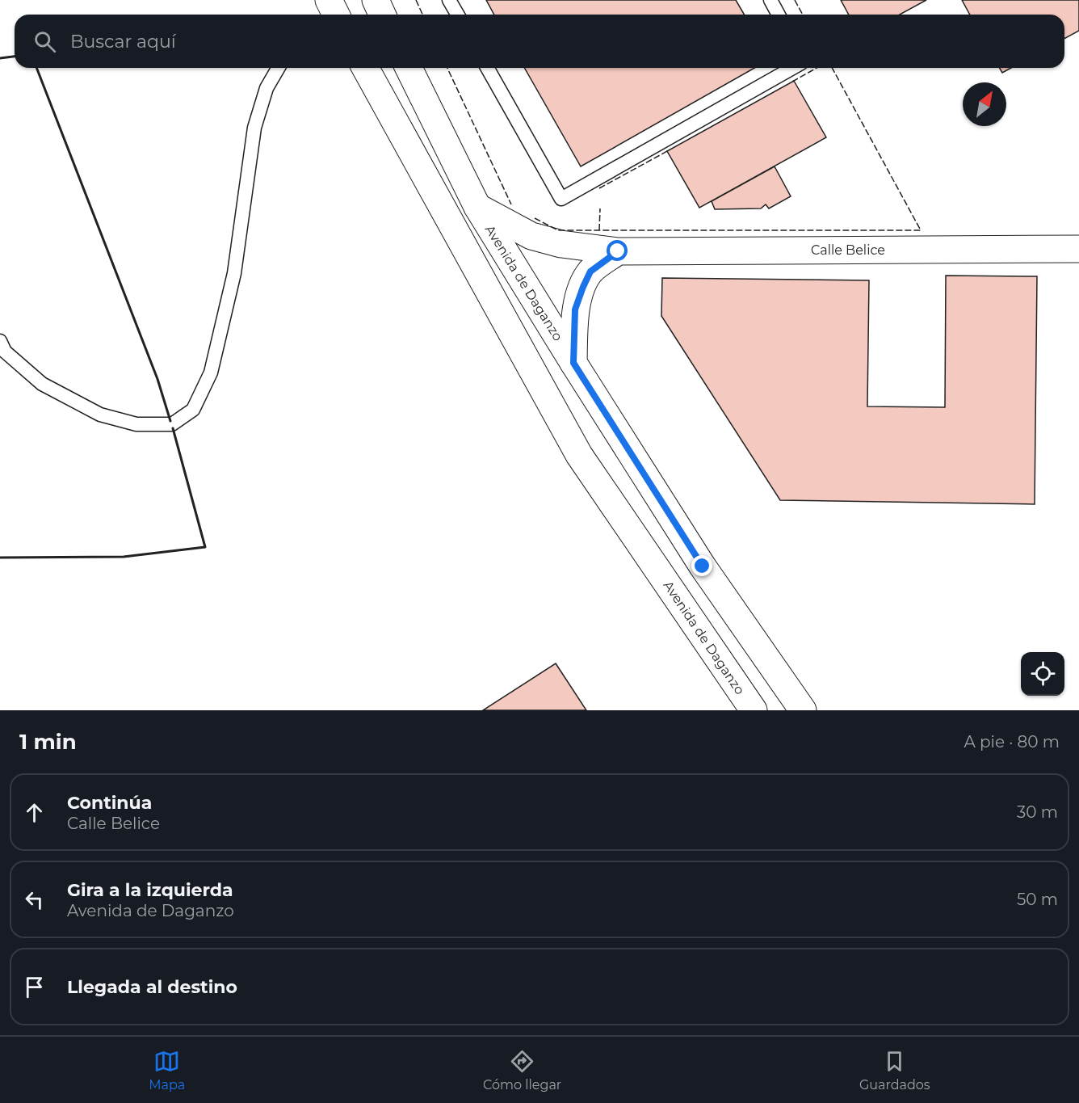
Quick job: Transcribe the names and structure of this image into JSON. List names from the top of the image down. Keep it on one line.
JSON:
{"streets":{"main road":["Calle Belice","Avenida de Daganzo"]},"crossings":[["Calle Belice","Avenida de Daganzo"]],"north":"top right","page":{"search":"Buscar aquí","heading":["1 min","A pie · 80 m"],"list":[["Continúa","Calle Belice","30 m"],["Gira a la izquierda","Avenida de Daganzo","50 m"],"Llegada al destino"],"nav":["Mapa","Cómo llegar","Guardados"]}}
